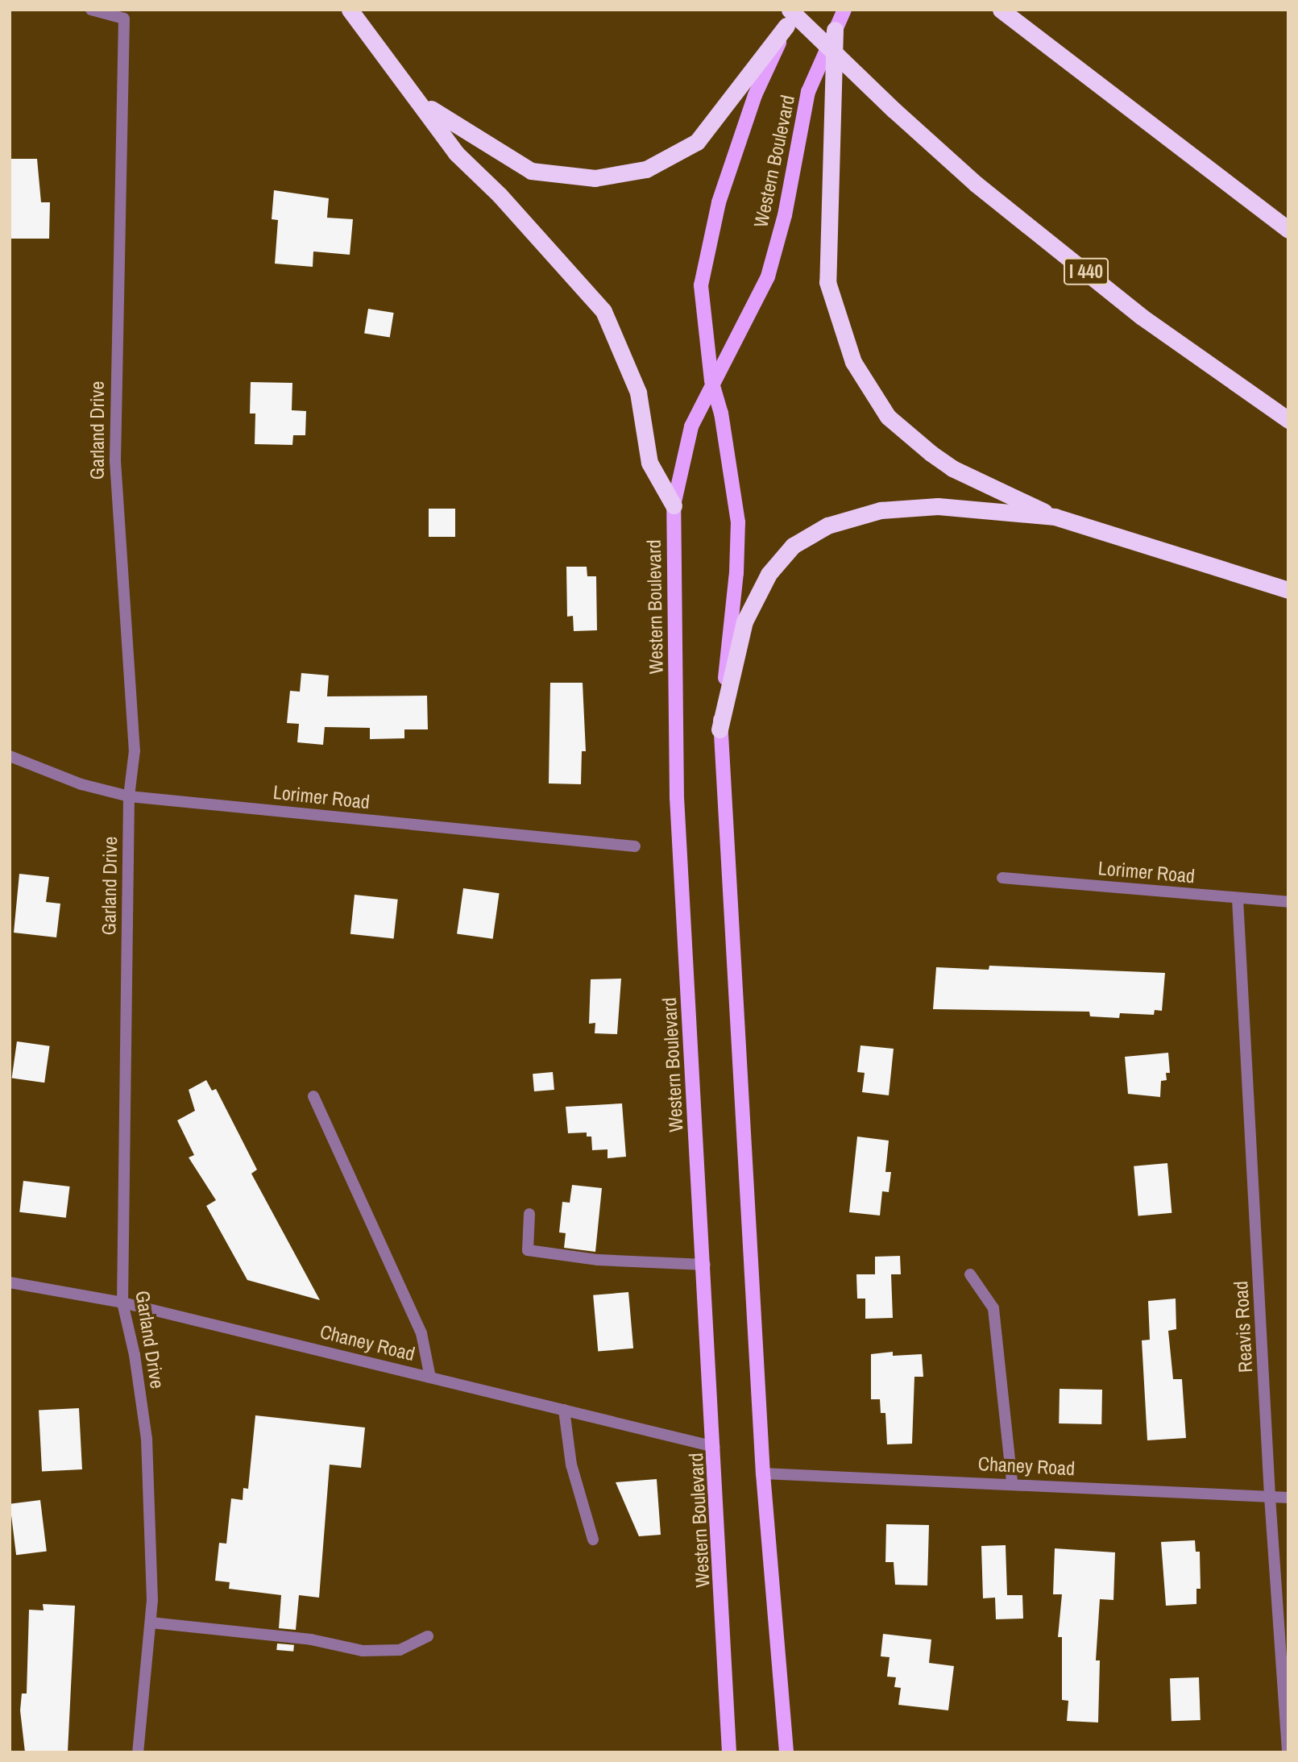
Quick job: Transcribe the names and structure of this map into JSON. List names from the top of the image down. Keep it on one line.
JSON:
{"streets":{"highway":["I 440"],"main road":["Western Boulevard"],"street":["Garland Drive","Lorimer Road","Reavis Road","Chaney Road"]},"crossings":[["Western Boulevard","I 440"],["Western Boulevard","Chaney Road"],["Garland Drive","Lorimer Road"],["Garland Drive","Chaney Road"],["Lorimer Road","Reavis Road"],["Reavis Road","Chaney Road"]]}
